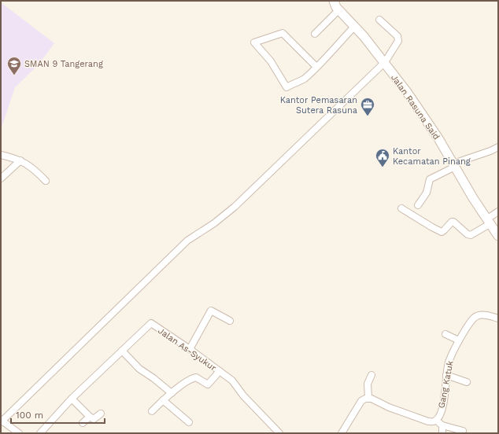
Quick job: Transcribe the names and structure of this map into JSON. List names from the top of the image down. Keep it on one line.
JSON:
{"streets":{"main road":["Jalan Rasuna Said"],"street":["Jalan As-Syukur","Gang Katuk"]},"places":{"school or university":["SMAN 9 Tangerang"],"office":["Kantor Pemasaran Sutera Rasuna"],"public building":["Kantor Kecamatan Pinang"]},"scale_bar":"100 m"}
